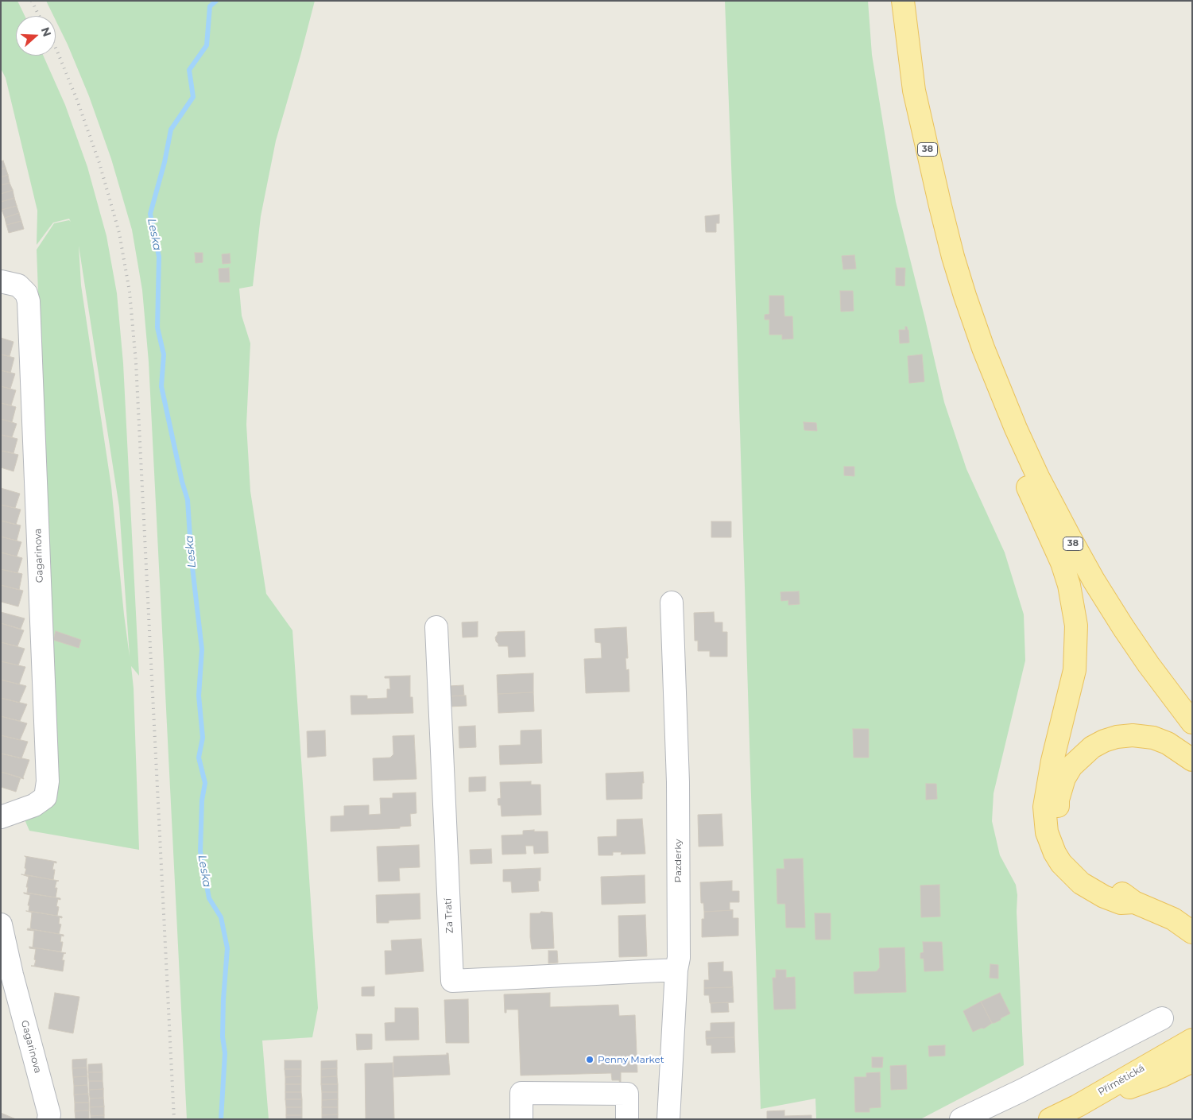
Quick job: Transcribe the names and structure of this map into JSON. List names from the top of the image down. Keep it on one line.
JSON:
{"streets":{"main road":["38","Přímětická"],"street":["Gagarinova","Pazderky","Za Tratí"]},"crossings":[["Pazderky","Za Tratí"]],"water":["Leska"],"places":["Penny Market"],"north":"right"}
